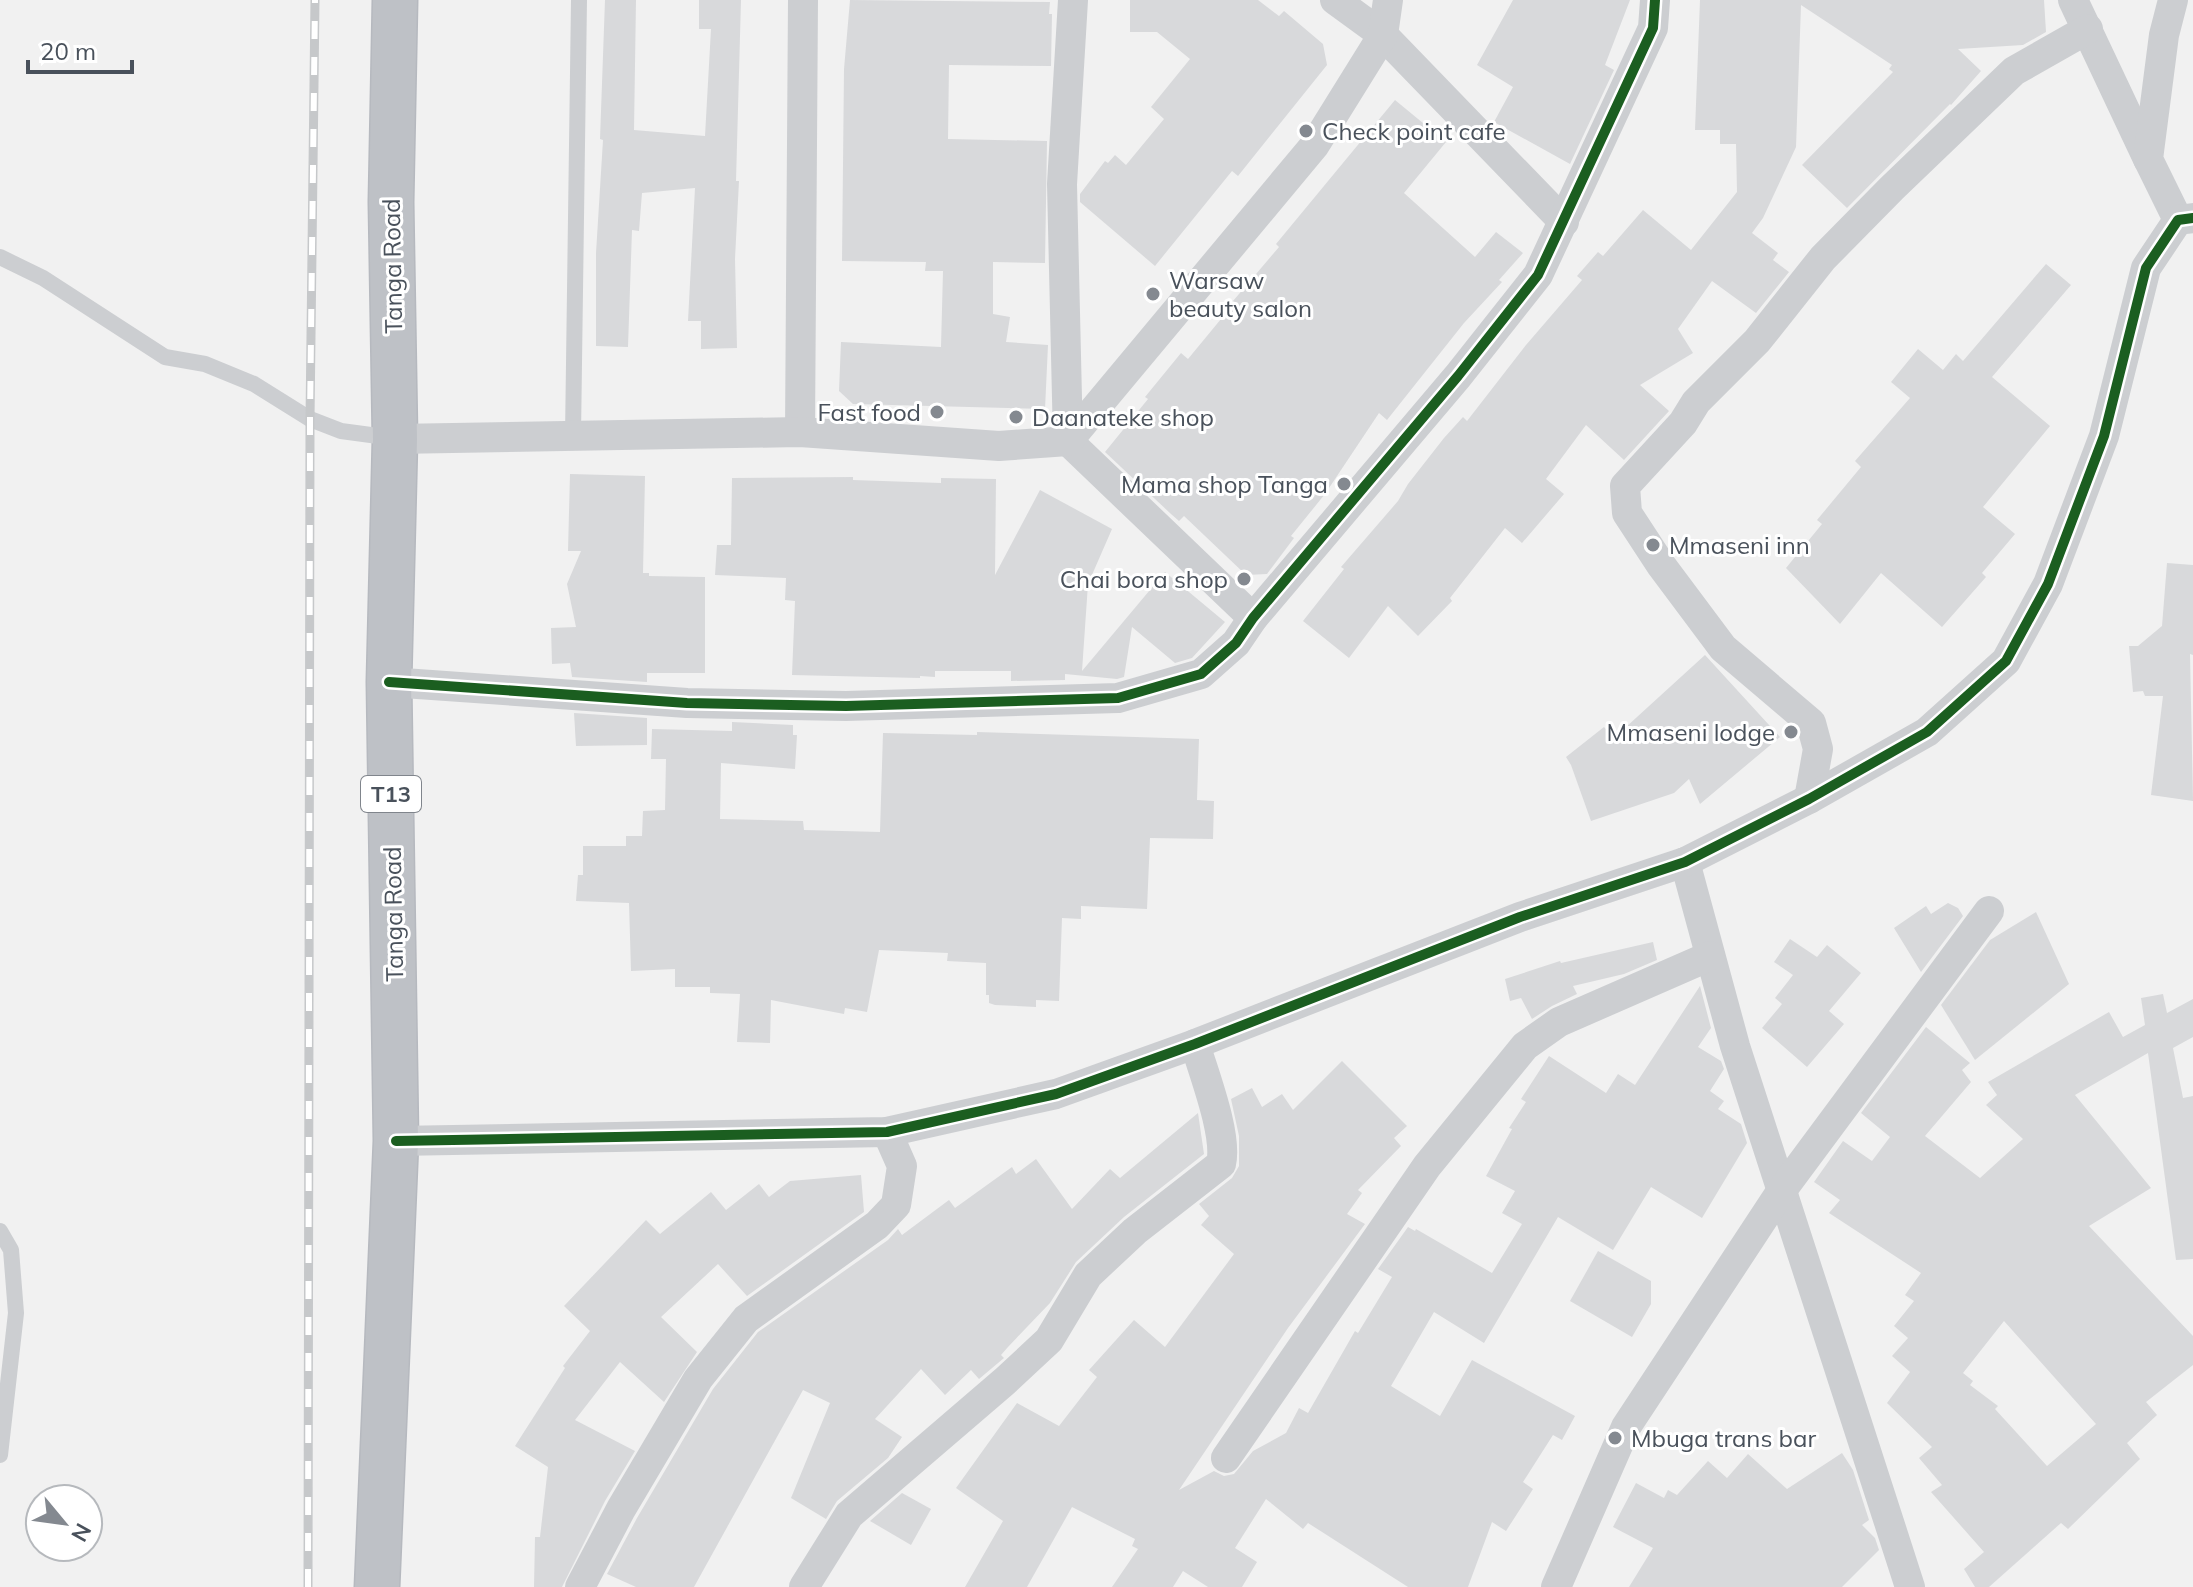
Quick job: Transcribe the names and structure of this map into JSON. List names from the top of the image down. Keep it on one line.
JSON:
{"streets":{"highway":["Tanga Road","T13"]},"places":["Check point cafe","Warsaw beauty salon","Fast food","Daanateke shop","Mama shop Tanga","Mmaseni inn","Chai bora shop","Mmaseni lodge","Mbuga trans bar"],"scale_bar":"20 m","north":"bottom right"}
